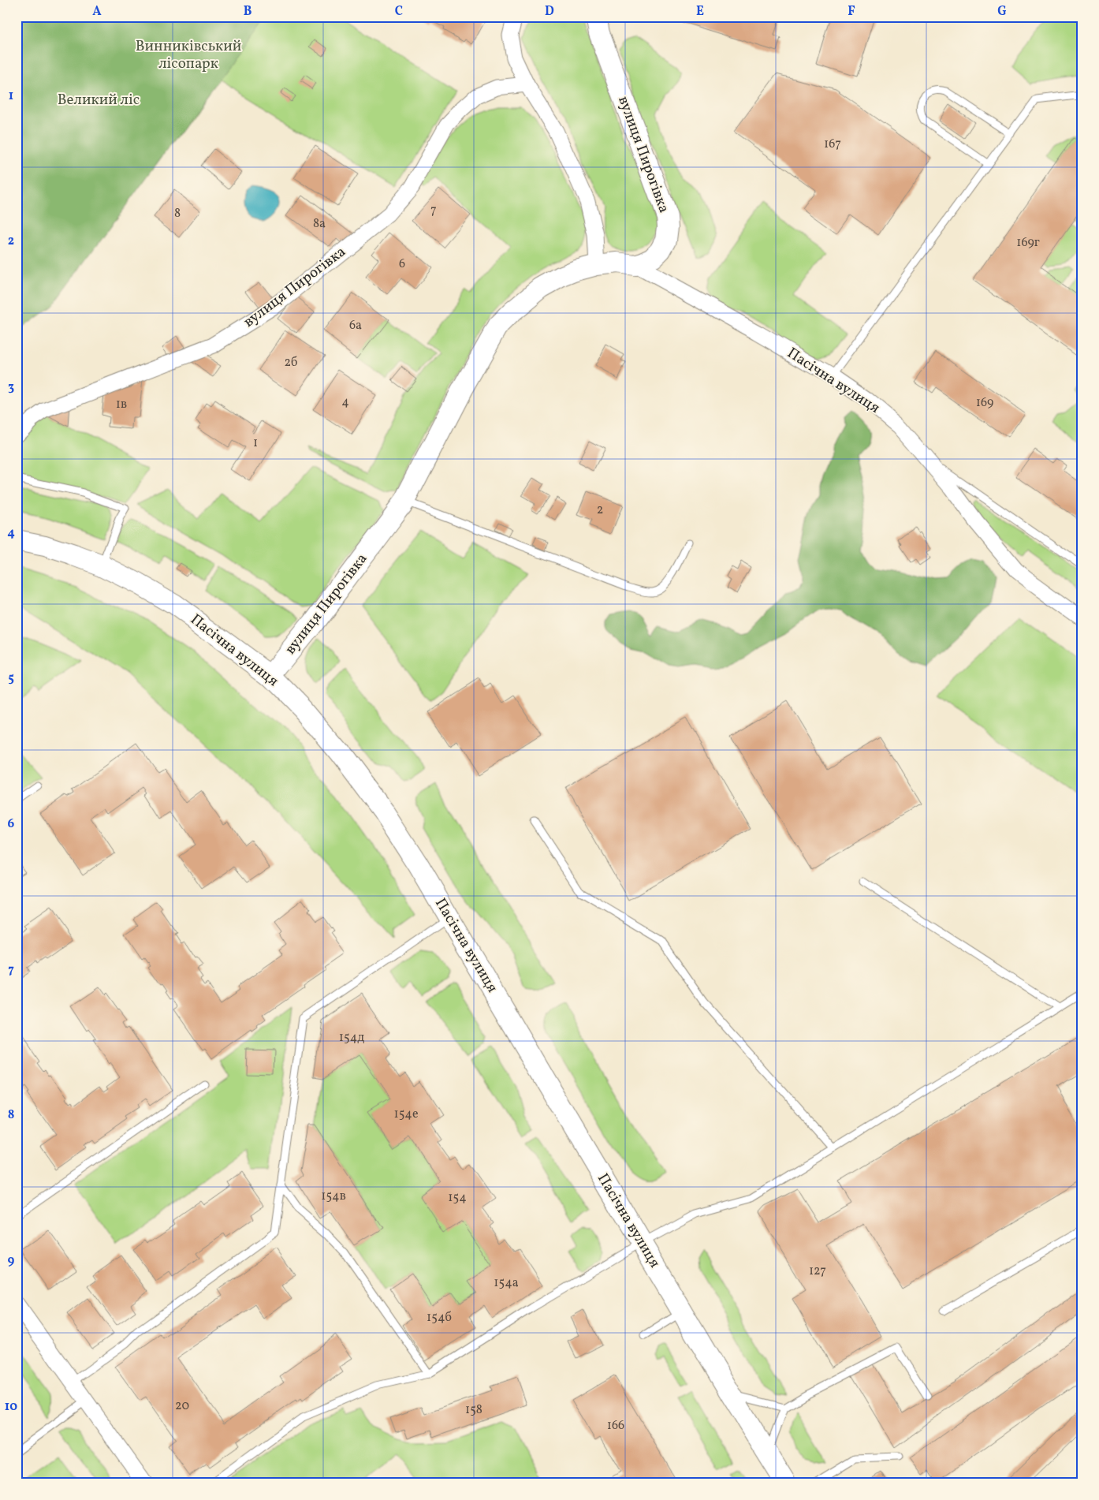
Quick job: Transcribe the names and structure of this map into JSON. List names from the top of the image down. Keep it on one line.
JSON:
{"streets":{"main road":["вулиця Пирогівка","Пасічна вулиця"]},"crossings":[["вулиця Пирогівка","Пасічна вулиця"]],"parks":["Винниківський лісопарк","Великий ліс"],"house_numbers":["167","7","8","8а","169г","6","6а","2б","4","169","1в","1","2","154д","154е","154в","154","127","154а","154б","20","158","166"],"grid":{"columns":["A","B","C","D","E","F","G"],"rows":["1","2","3","4","5","6","7","8","9","10"]}}
